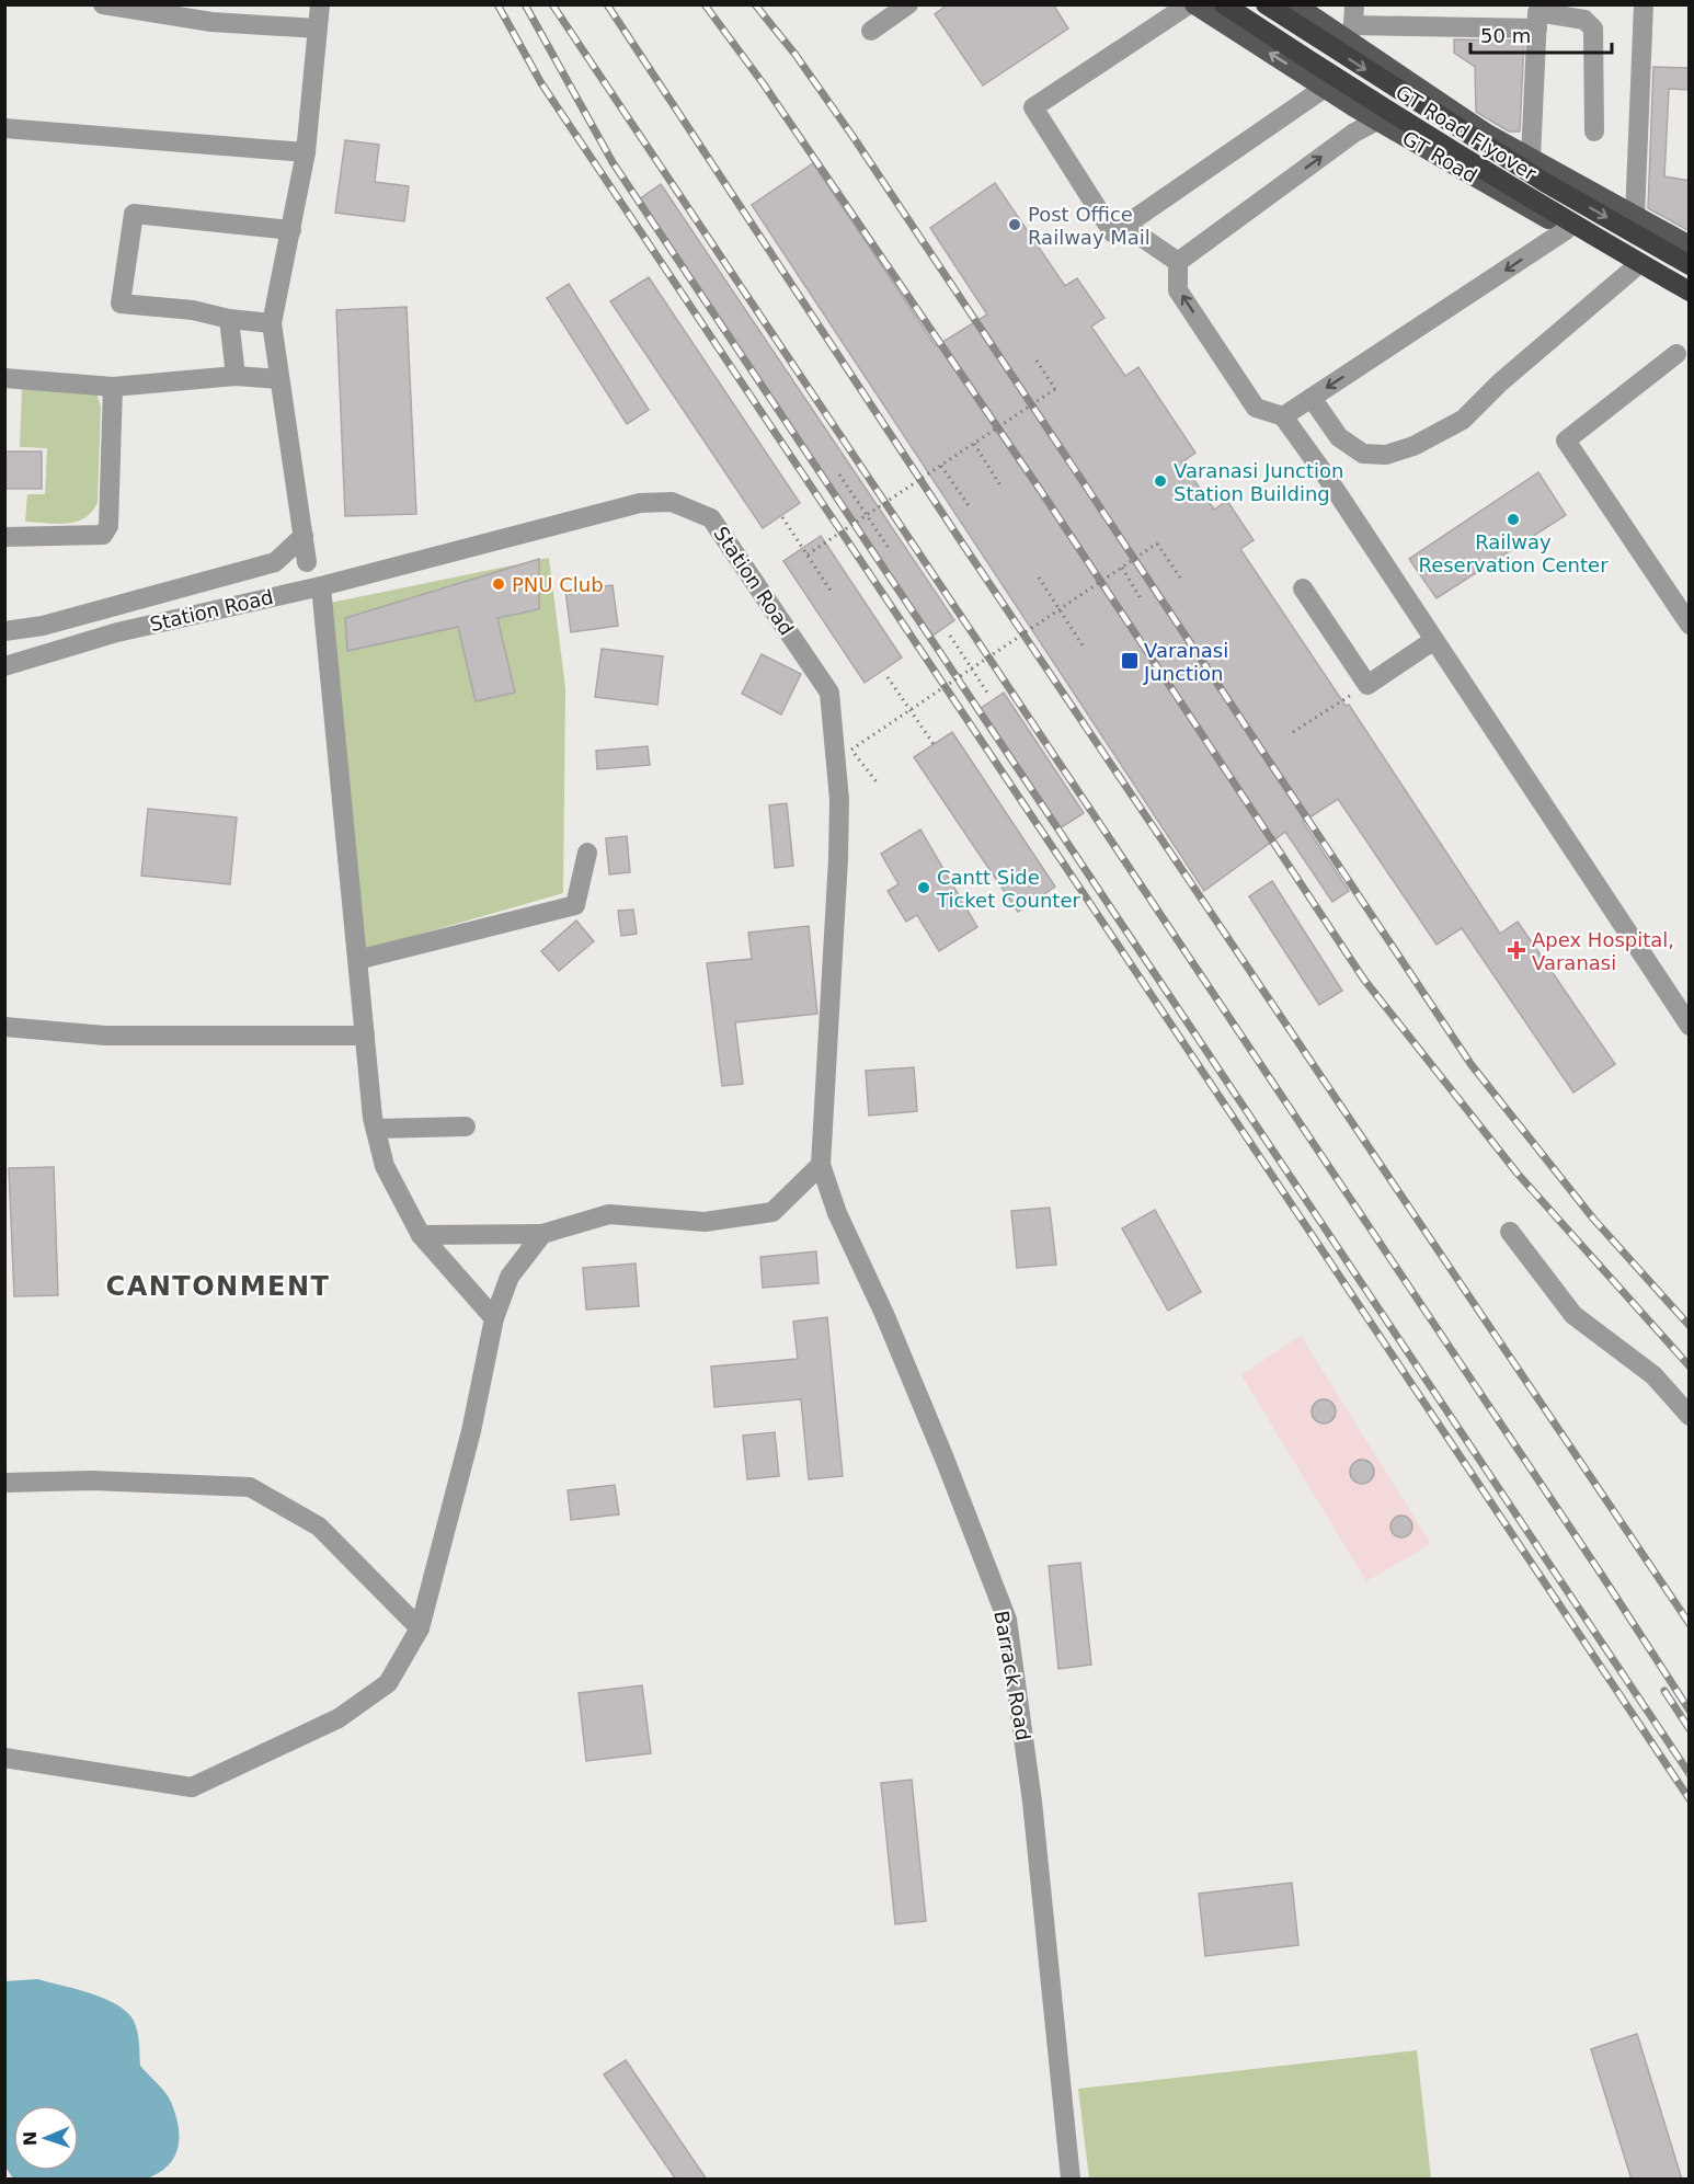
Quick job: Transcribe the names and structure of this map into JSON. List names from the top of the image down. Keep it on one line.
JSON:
{"streets":{"highway":["GT Road Flyover"],"main road":["GT Road"],"street":["Station Road","Barrack Road"]},"crossings":[["Station Road","Barrack Road"]],"districts":["CANTONMENT"],"places":{"other":["Post Office Railway Mail","Varanasi Junction Station Building","Railway Reservation Center","PNU Club","Cantt Side Ticket Counter"],"transit":["Varanasi Junction"],"health":["Apex Hospital, Varanasi"]},"scale_bar":"50 m","north":"left"}
